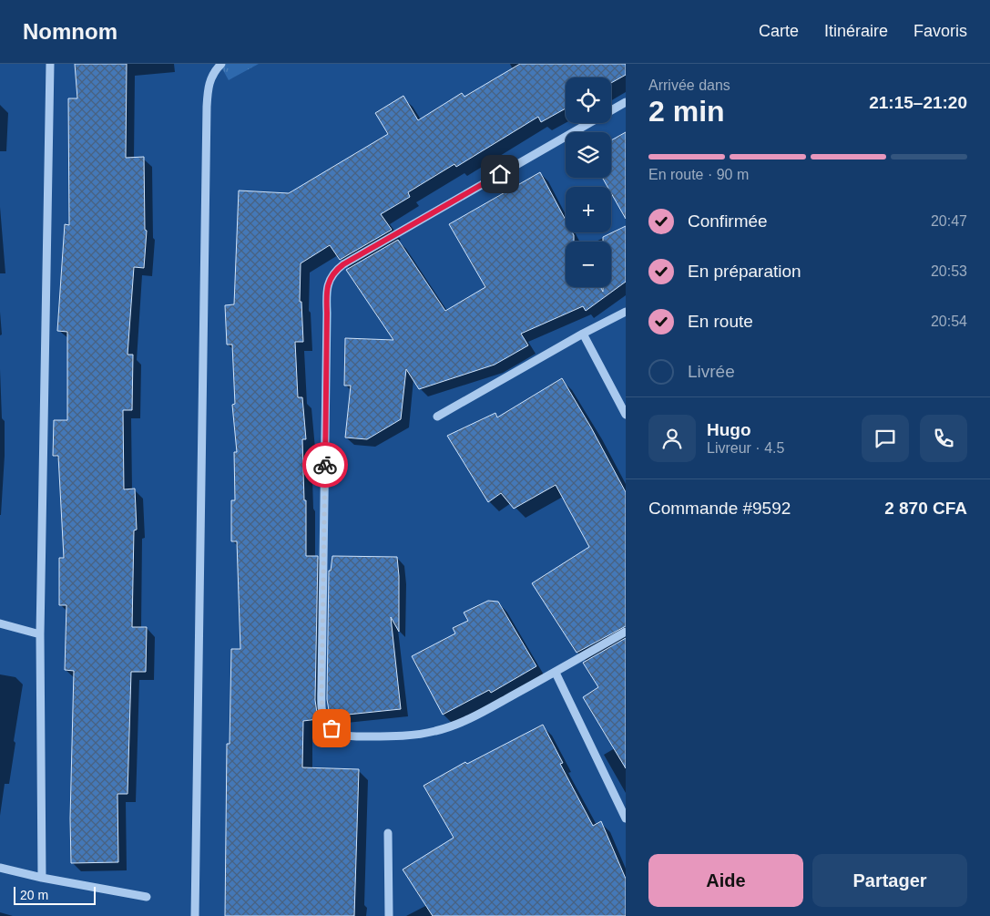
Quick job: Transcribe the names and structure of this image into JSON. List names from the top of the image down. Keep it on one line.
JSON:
{"scale_bar":"20 m","page":{"header":"Nomnom","nav":["Carte","Itinéraire","Favoris"],"heading":["2 min","Arrivée dans","21:15–21:20"],"panel":["Hugo","Livreur · 4.5","Commande #9592","2 870 CFA"],"map_buttons":["+","−"],"bar":"En route · 90 m","list":[["Confirmée","20:47"],["En préparation","20:53"],["En route","20:54"],"Livrée"],"buttons":["Aide","Partager"],"scale":"20 m"}}
